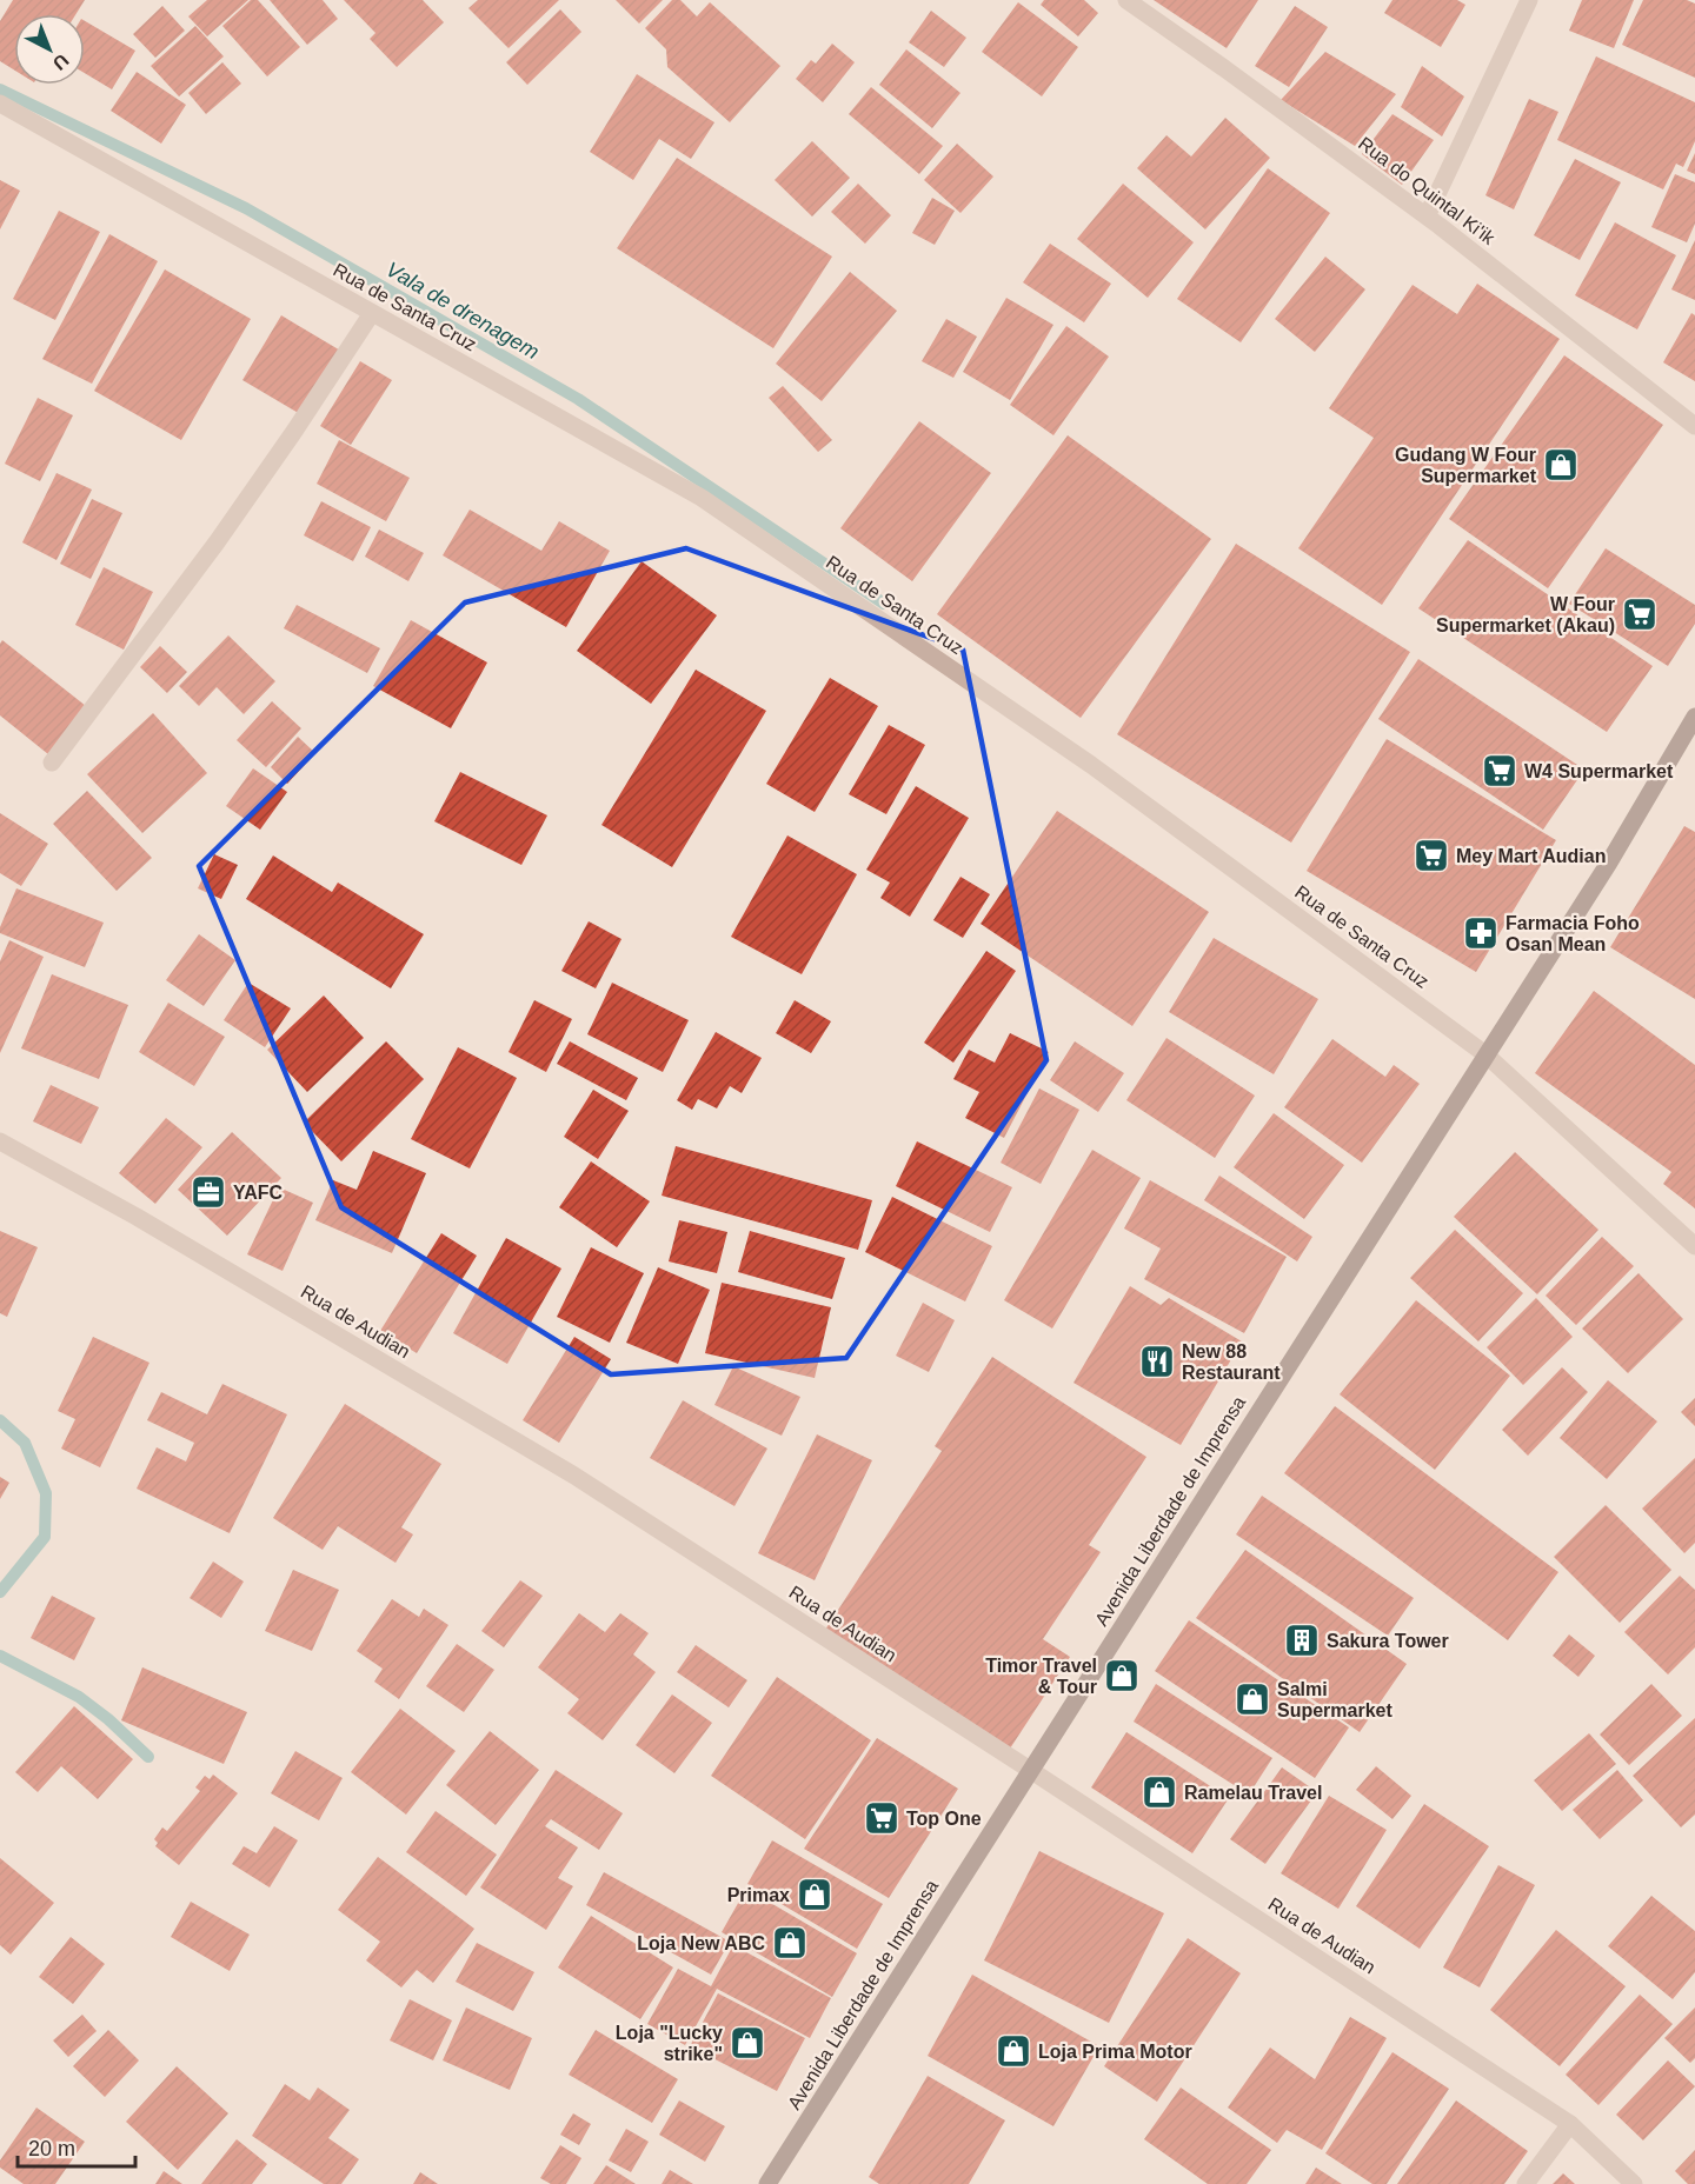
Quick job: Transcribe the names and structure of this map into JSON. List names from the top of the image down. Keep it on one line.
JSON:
{"streets":{"main road":["Avenida Liberdade de Imprensa"],"street":["Rua do Quintal Ki'ik","Rua de Santa Cruz","Rua de Audian"]},"crossings":[["Rua de Santa Cruz","Avenida Liberdade de Imprensa"],["Rua de Audian","Avenida Liberdade de Imprensa"]],"water":["Vala de drenagem"],"places":{"shop":["Gudang W Four Supermarket","Timor Travel & Tour","Salmi Supermarket","Ramelau Travel","Primax","Loja New ABC","Loja \"Lucky strike\"","Loja Prima Motor"],"supermarket":["W Four Supermarket (Akau)","W4 Supermarket","Mey Mart Audian","Top One"],"pharmacy":["Farmacia Foho Osan Mean"],"office":["YAFC"],"restaurant":["New 88 Restaurant"],"building":["Sakura Tower"]},"scale_bar":"20 m","north":"bottom right"}
